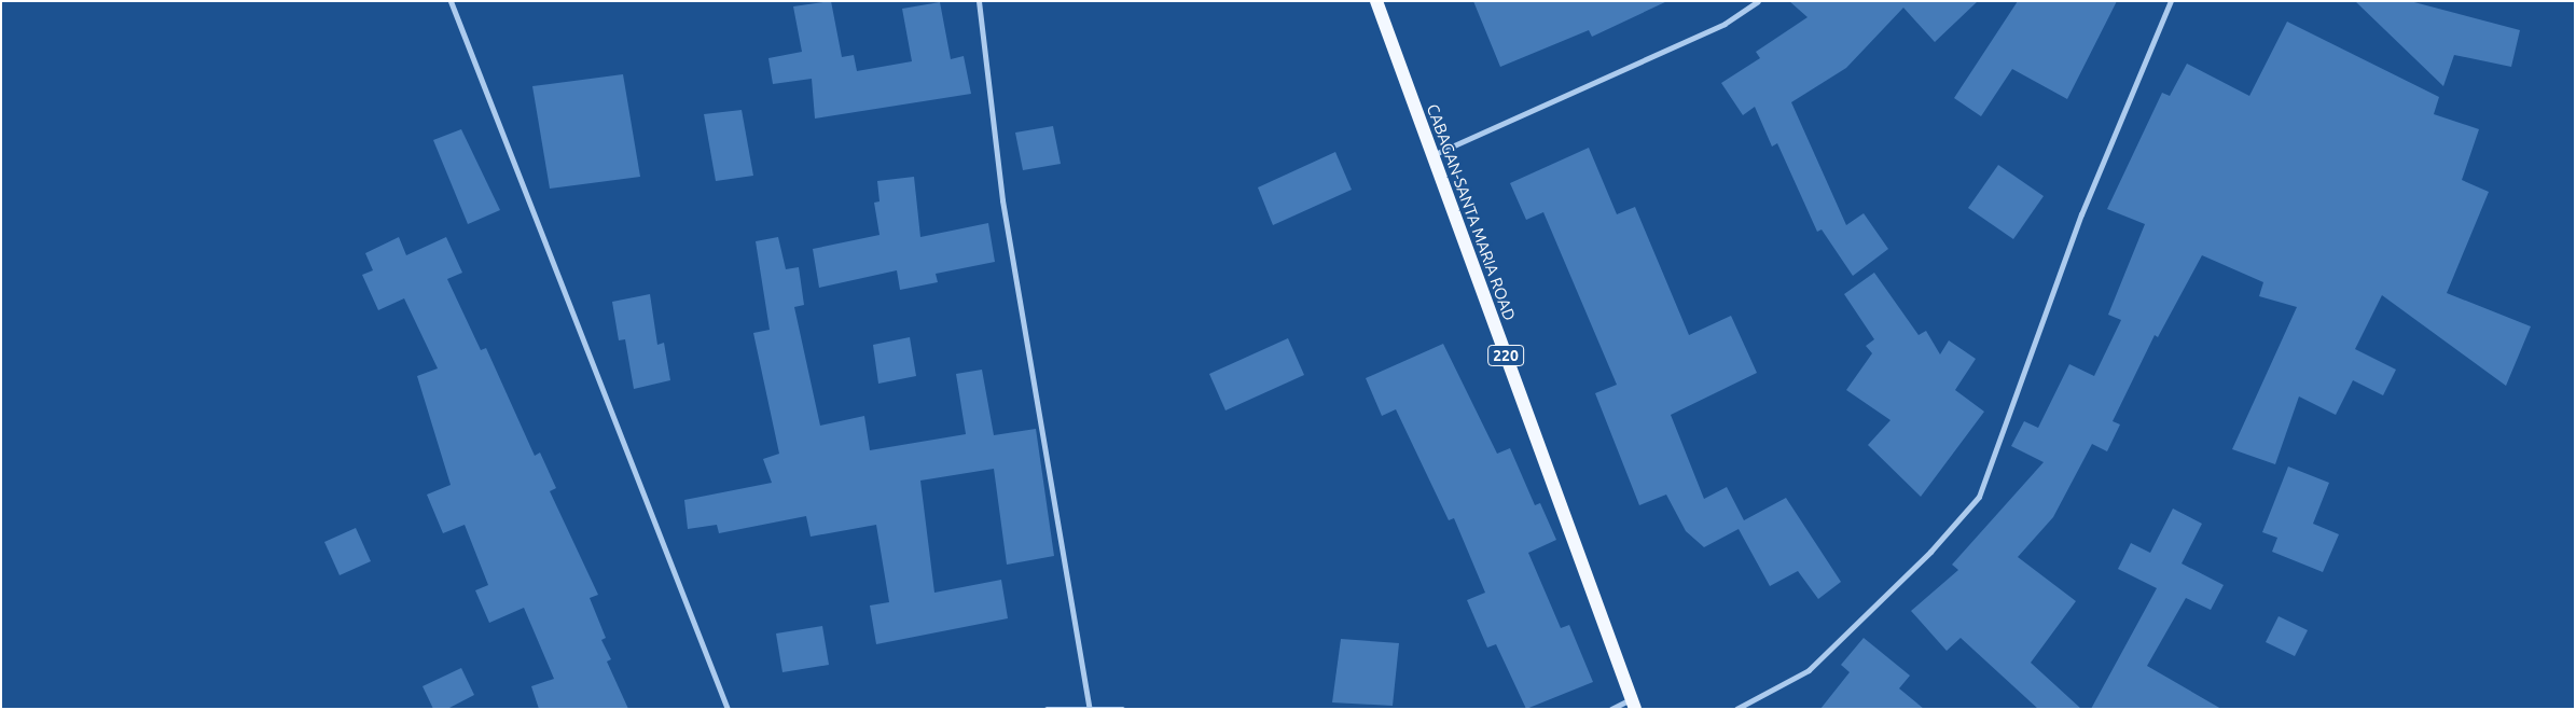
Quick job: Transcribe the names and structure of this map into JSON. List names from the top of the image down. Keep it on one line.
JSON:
{"streets":{"main road":["CABAGAN-SANTA MARIA ROAD","220"]}}
